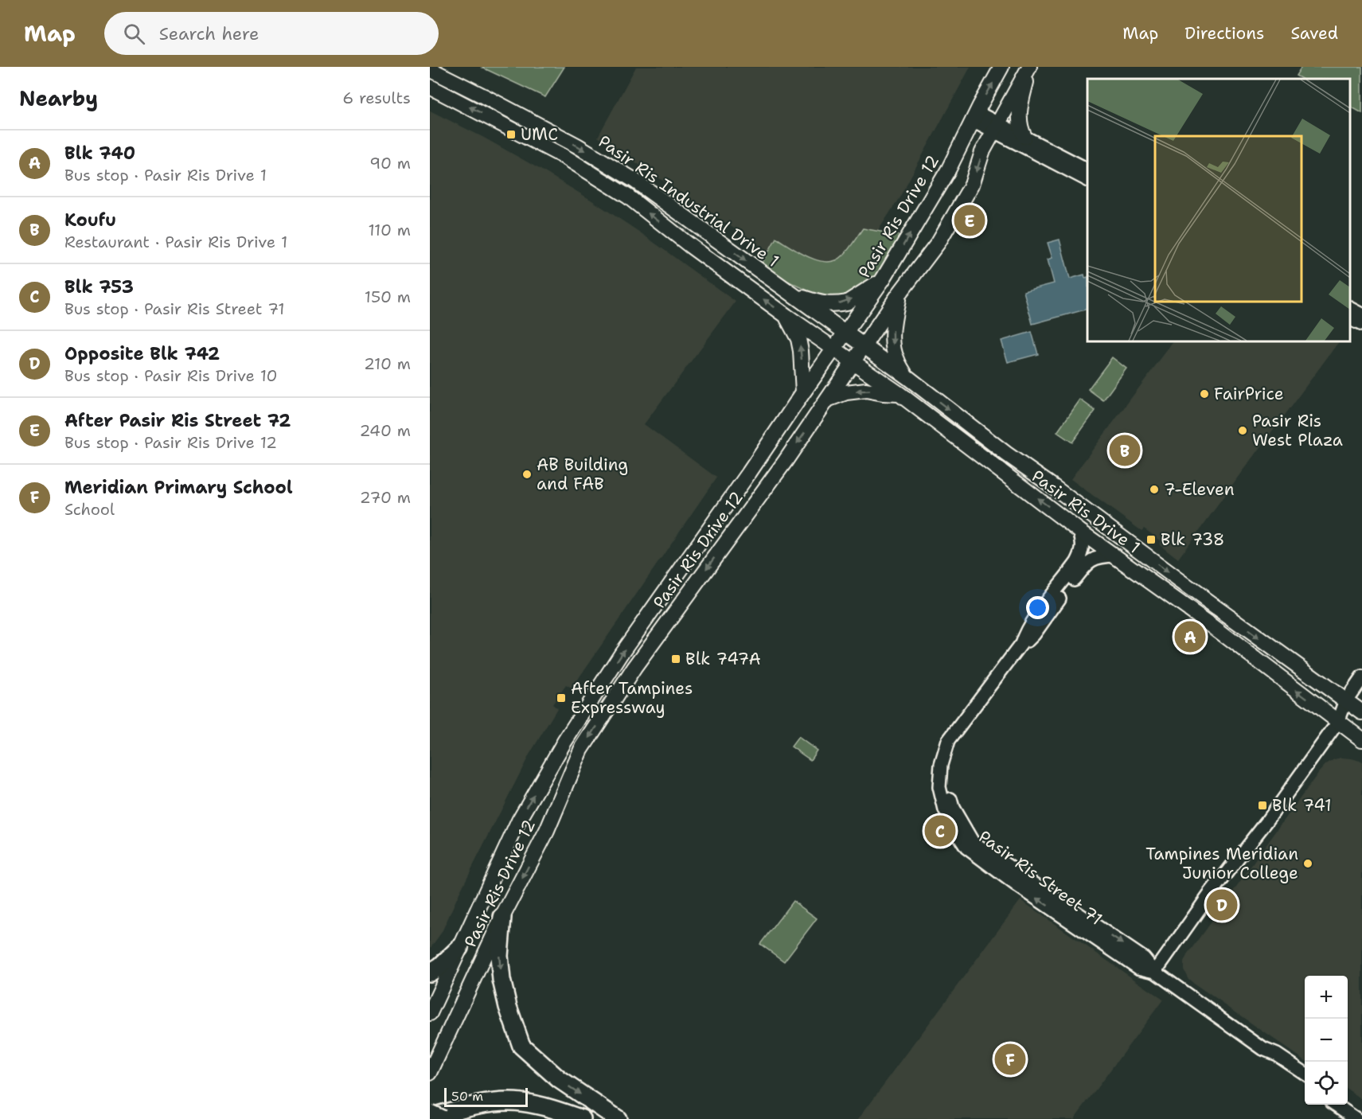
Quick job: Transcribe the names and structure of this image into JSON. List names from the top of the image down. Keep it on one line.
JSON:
{"streets":{"main road":["Pasir Ris Industrial Drive 1","Pasir Ris Drive 12","Pasir Ris Drive 1"],"street":["Pasir Ris Street 71"]},"crossings":[["Pasir Ris Industrial Drive 1","Pasir Ris Drive 12"],["Pasir Ris Industrial Drive 1","Pasir Ris Drive 1"],["Pasir Ris Drive 12","Pasir Ris Drive 1"],["Pasir Ris Drive 1","Pasir Ris Street 71"]],"places":{"transit":["UMC","Blk 738","Blk 747A","After Tampines Expressway","Blk 741"],"other":["FairPrice","Pasir Ris West Plaza","AB Building and FAB","7-Eleven","Tampines Meridian Junior College"]},"scale_bar":"50 m","page":{"header":"Map","search":"Search here","nav":["Map","Directions","Saved"],"heading":["Nearby","6 results"],"list":[{"mark":"A","name":"Blk 740","note":"Bus stop · Pasir Ris Drive 1","value":"90 m"},{"mark":"B","name":"Koufu","note":"Restaurant · Pasir Ris Drive 1","value":"110 m"},{"mark":"C","name":"Blk 753","note":"Bus stop · Pasir Ris Street 71","value":"150 m"},{"mark":"D","name":"Opposite Blk 742","note":"Bus stop · Pasir Ris Drive 10","value":"210 m"},{"mark":"E","name":"After Pasir Ris Street 72","note":"Bus stop · Pasir Ris Drive 12","value":"240 m"},{"mark":"F","name":"Meridian Primary School","note":"School","value":"270 m"}],"pins":["E","B","A","C","D","F"],"map_buttons":["+","−"],"scale":"50 m"}}
